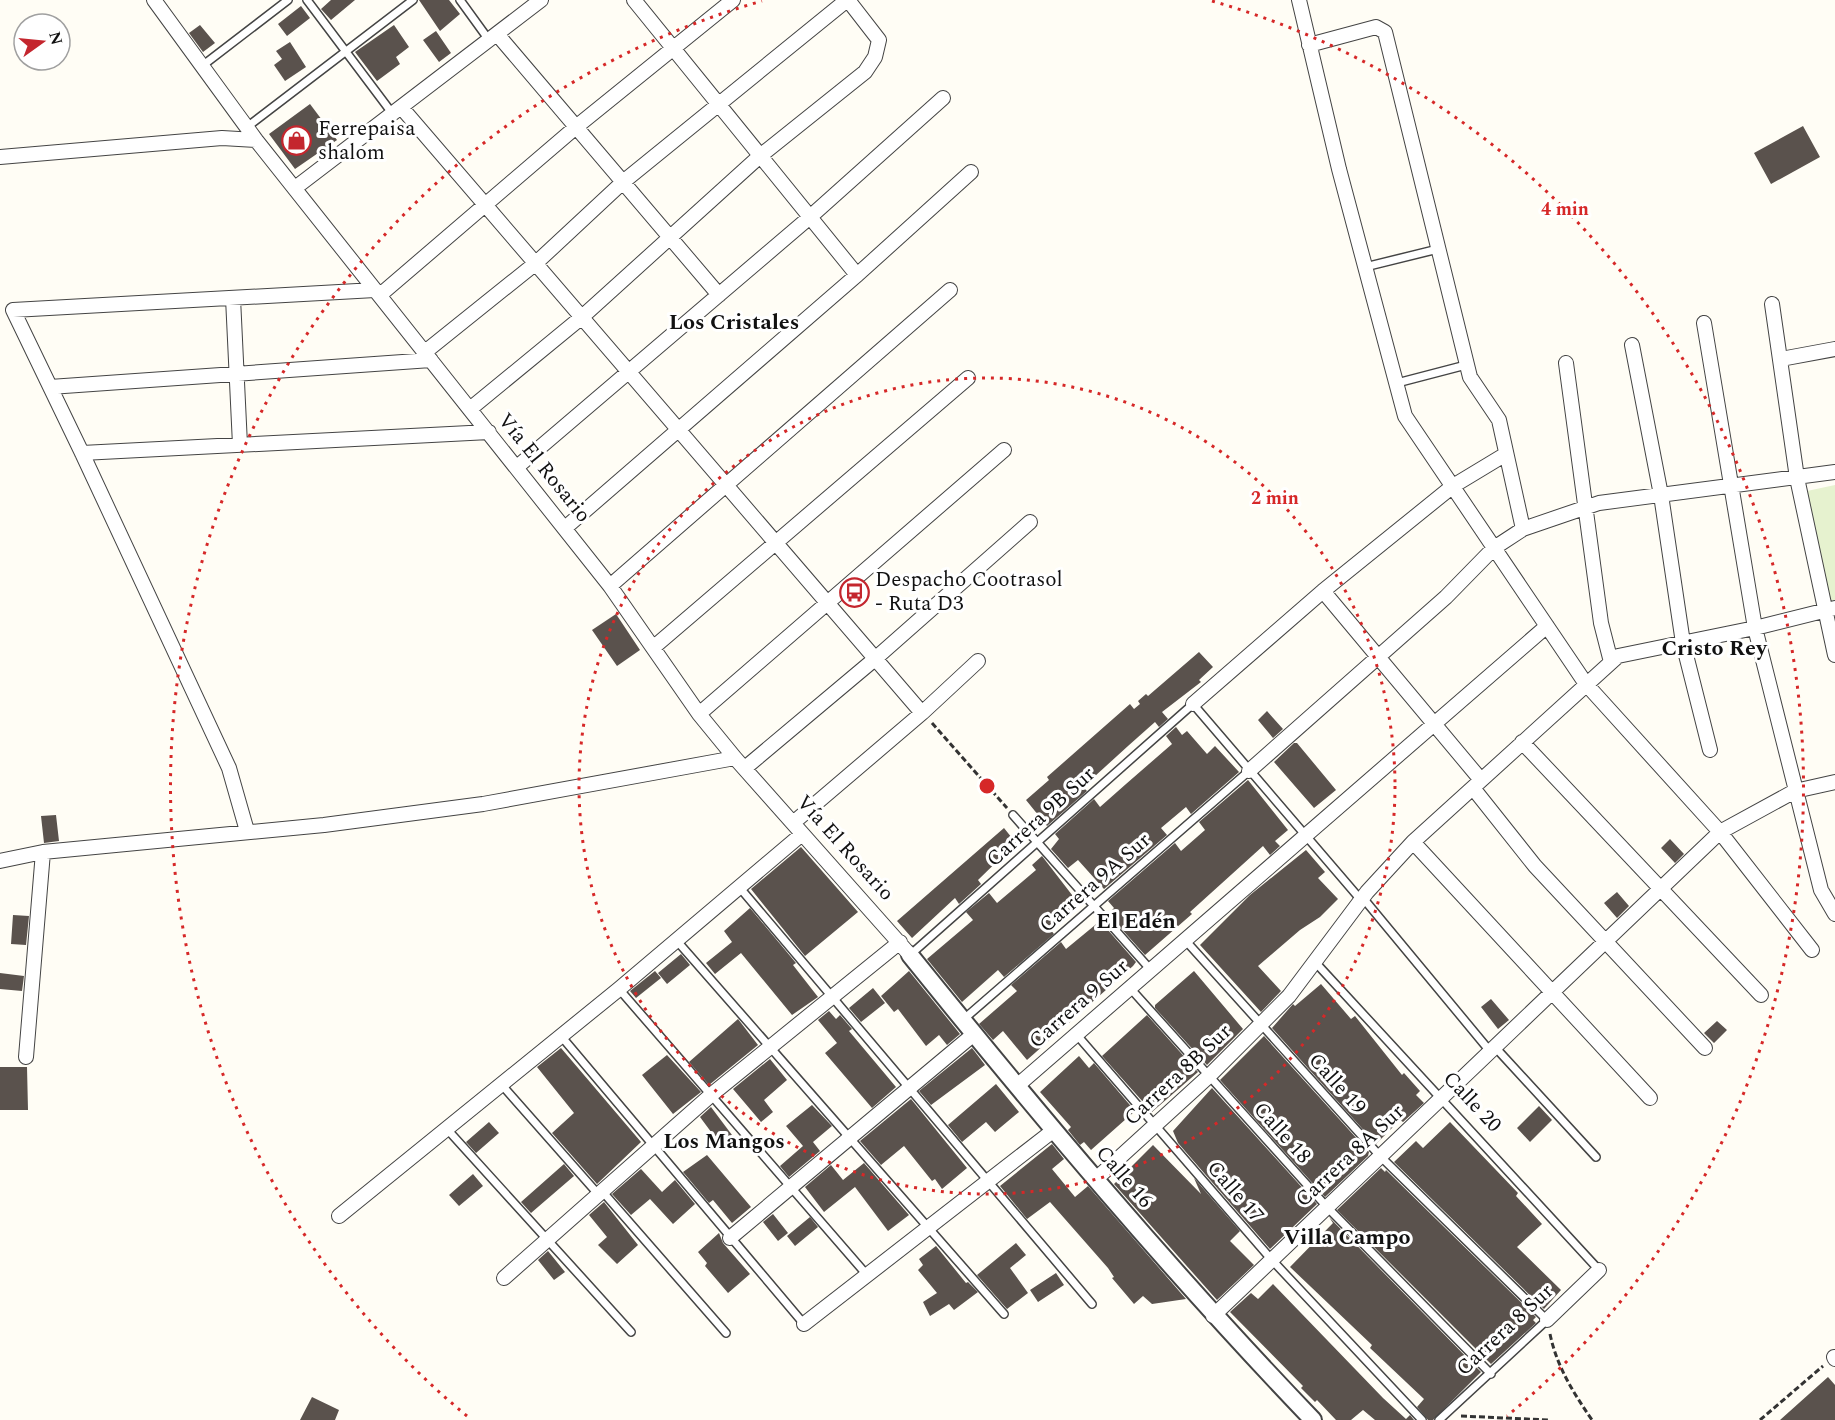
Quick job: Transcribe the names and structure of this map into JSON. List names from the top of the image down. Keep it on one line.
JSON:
{"streets":{"street":["Vía El Rosario","Carrera 9 Sur","Carrera 8B Sur","Carrera 8A Sur","Calle 16","Carrera 8 Sur"],"lane":["Carrera 9B Sur","Carrera 9A Sur","Calle 19","Calle 20","Calle 18","Calle 17"]},"crossings":[["Vía El Rosario","Carrera 9B Sur"],["Vía El Rosario","Calle 16"],["Carrera 9B Sur","Calle 16"],["Carrera 9A Sur","Calle 16"],["Carrera 9 Sur","Calle 19"],["Carrera 9 Sur","Calle 18"],["Carrera 9 Sur","Calle 16"],["Carrera 9 Sur","Calle 17"],["Carrera 8B Sur","Calle 19"],["Carrera 8B Sur","Calle 20"],["Carrera 8B Sur","Calle 18"],["Carrera 8B Sur","Calle 16"],["Carrera 8B Sur","Calle 17"],["Calle 19","Carrera 8A Sur"],["Calle 19","Carrera 8 Sur"],["Calle 20","Carrera 8A Sur"],["Calle 20","Carrera 8 Sur"],["Calle 18","Carrera 8A Sur"],["Calle 18","Carrera 8 Sur"],["Carrera 8A Sur","Calle 16"],["Carrera 8A Sur","Calle 17"]],"districts":["Los Cristales","Cristo Rey","El Edén","Los Mangos","Villa Campo"],"places":{"shop":["Ferrepaisa shalom"],"bus stop":["Despacho Cootrasol - Ruta D3"]},"north":"right","rings":["4 min","2 min"]}
